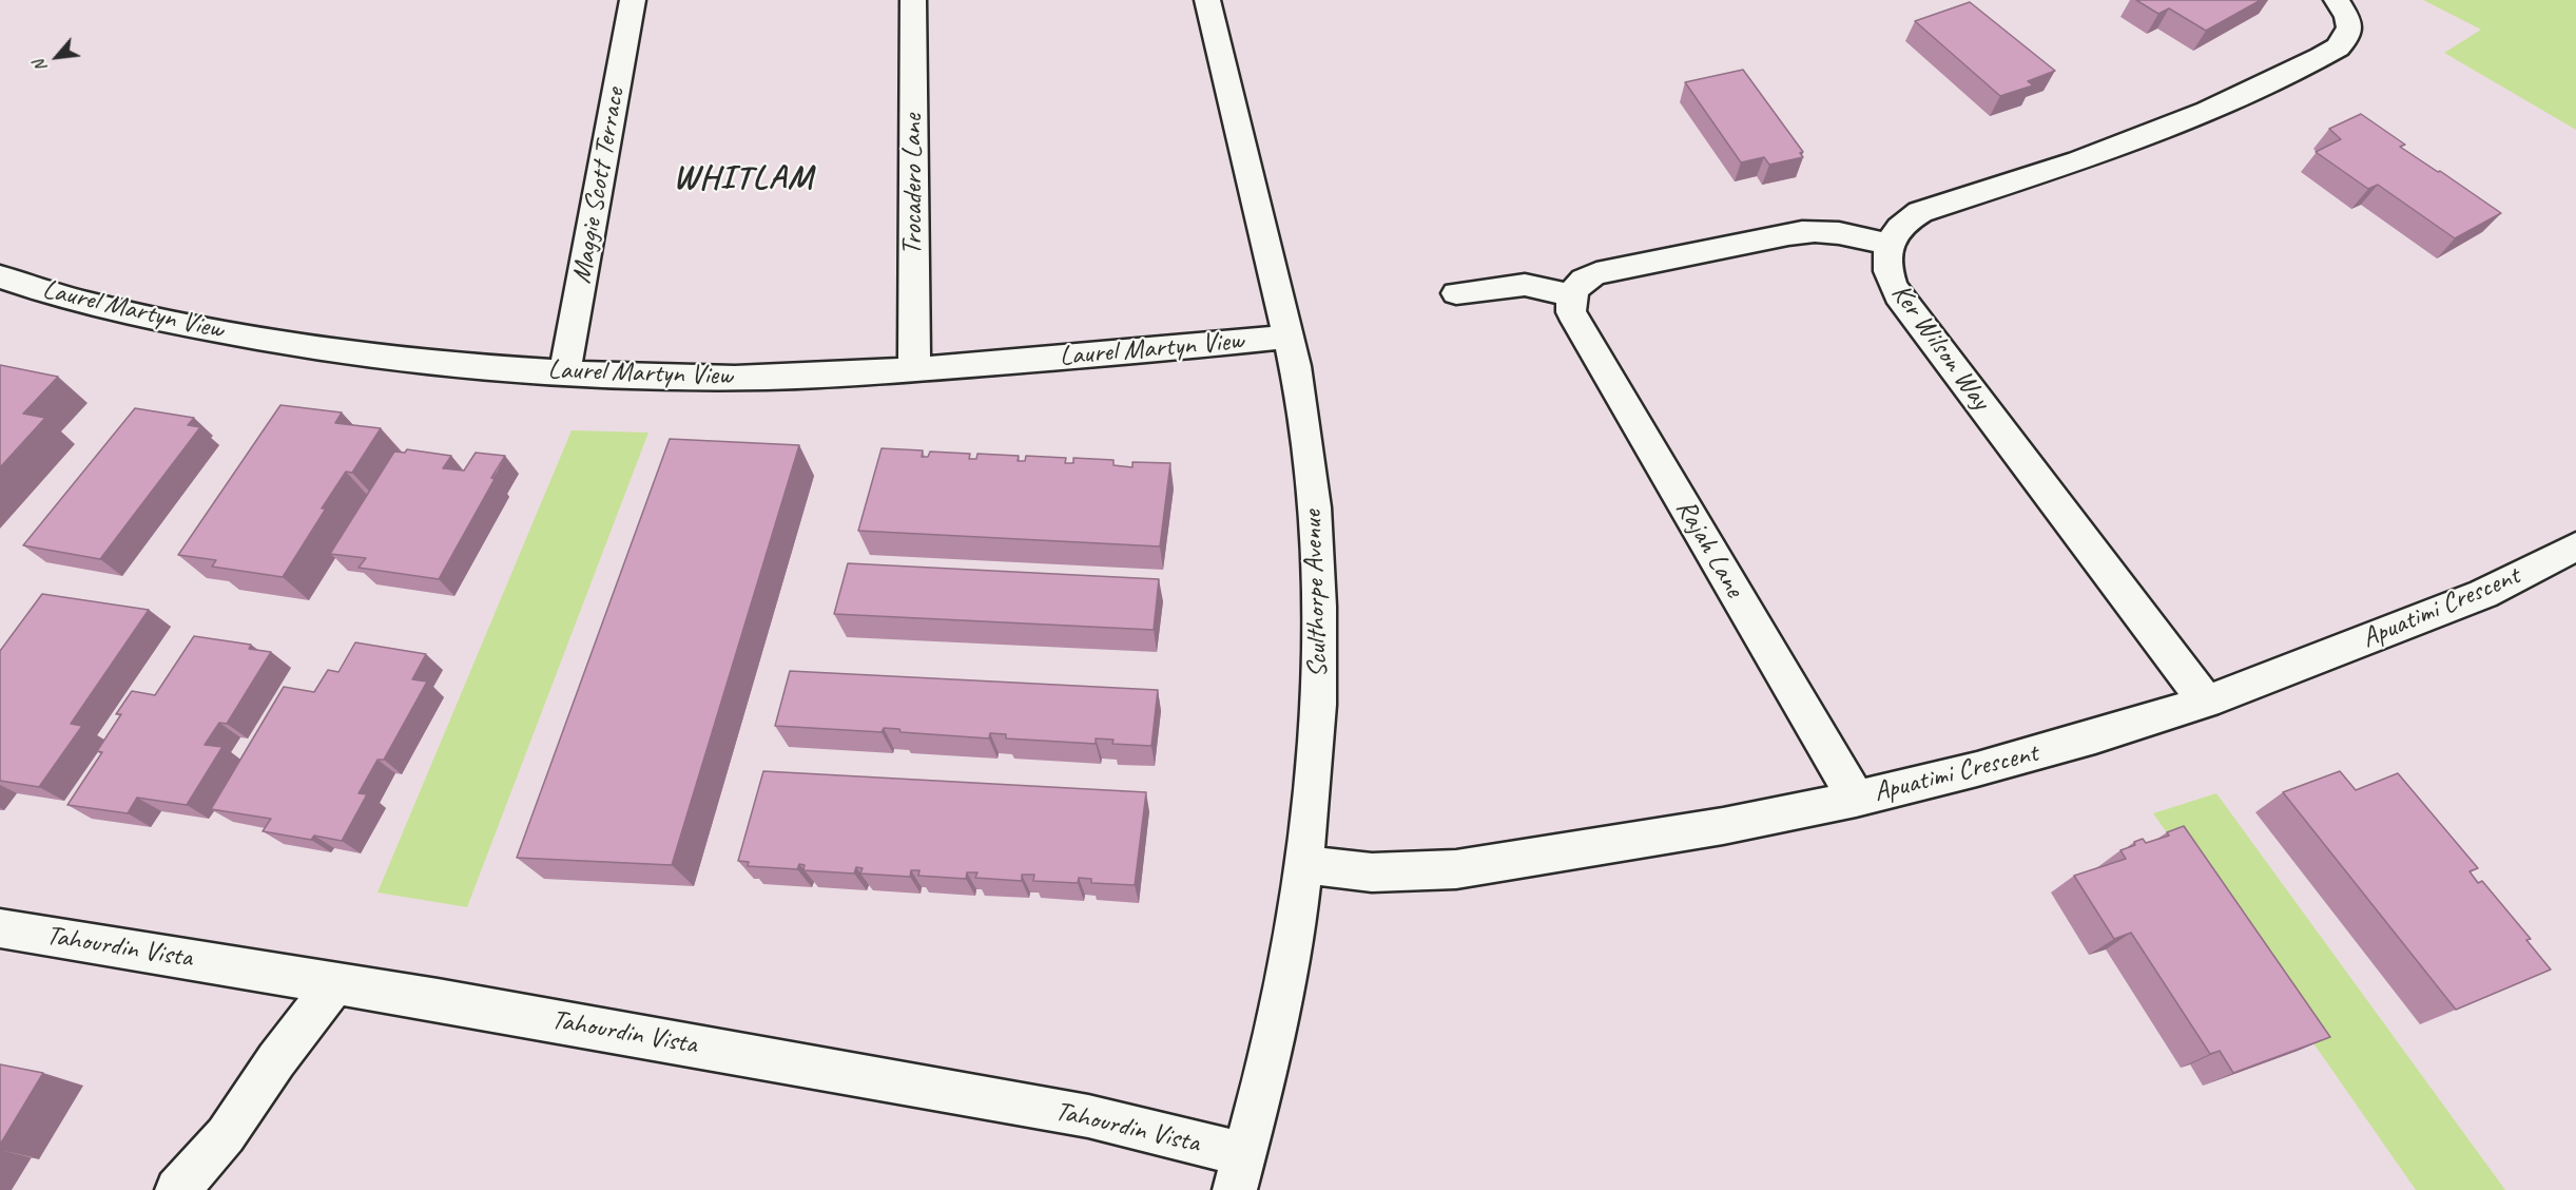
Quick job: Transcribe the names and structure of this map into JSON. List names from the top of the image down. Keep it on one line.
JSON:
{"streets":{"street":["Trocadero Lane","Maggie Scott Terrace","Laurel Martyn View","Ker Wilson Way","Rajah Lane","Sculthorpe Avenue","Apuatimi Crescent","Tahourdin Vista"]},"crossings":[["Trocadero Lane","Laurel Martyn View"],["Maggie Scott Terrace","Laurel Martyn View"],["Laurel Martyn View","Sculthorpe Avenue"],["Ker Wilson Way","Apuatimi Crescent"],["Rajah Lane","Apuatimi Crescent"],["Sculthorpe Avenue","Apuatimi Crescent"],["Sculthorpe Avenue","Tahourdin Vista"]],"districts":["WHITLAM"],"north":"bottom left"}
